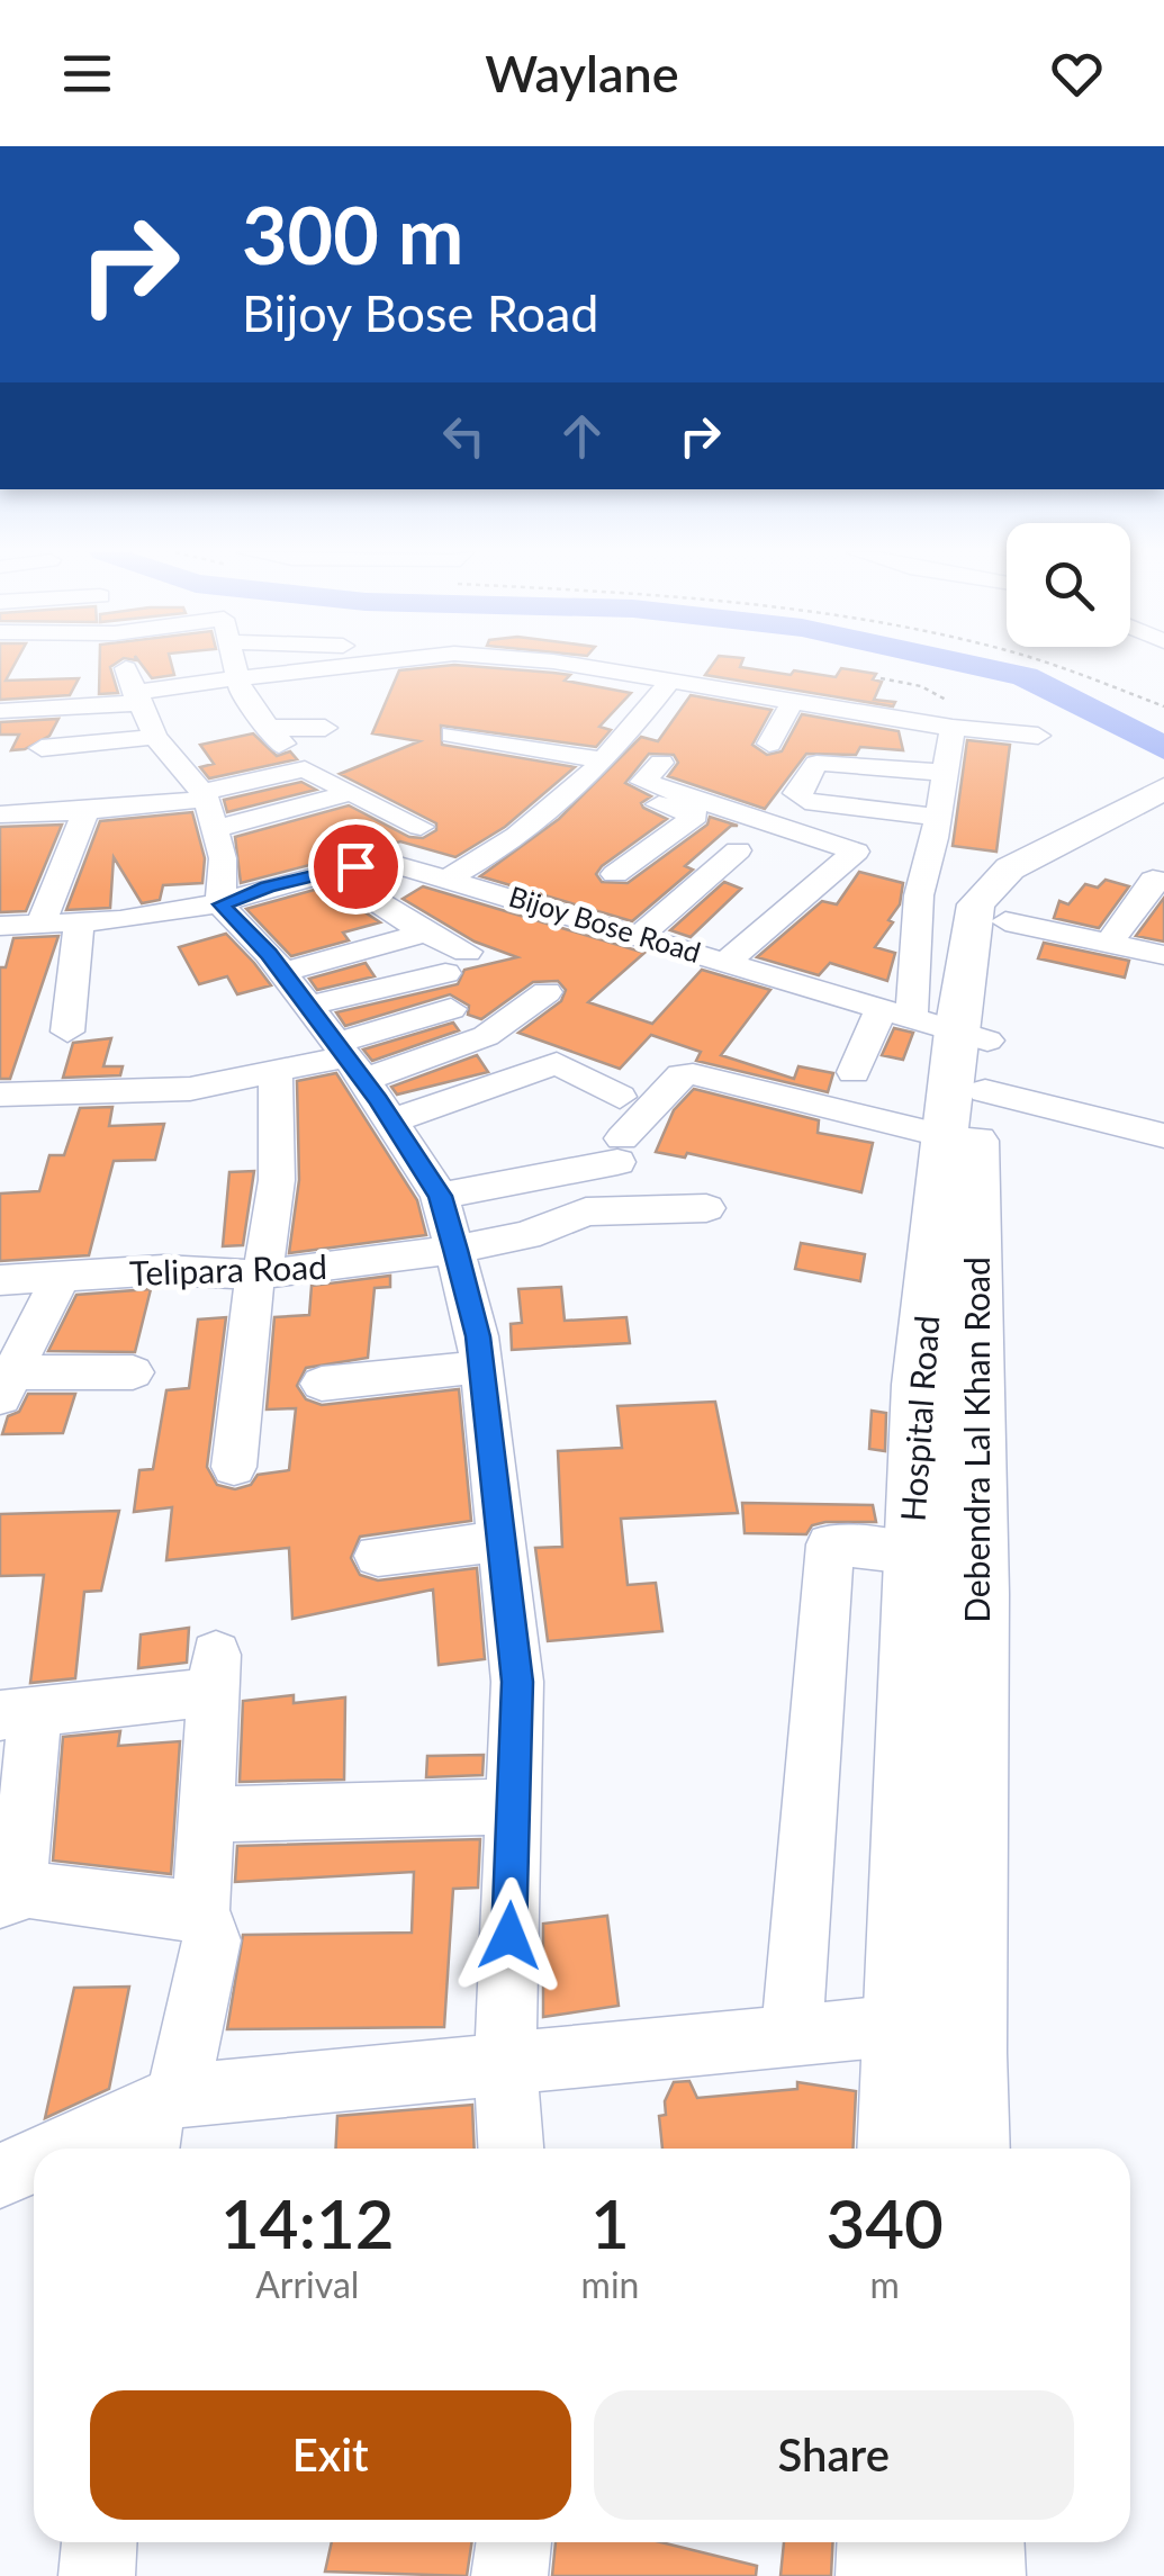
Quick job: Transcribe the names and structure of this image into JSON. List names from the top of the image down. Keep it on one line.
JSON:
{"streets":{"main road":["Hospital Road","Debendra Lal Khan Road"],"street":["Bijoy Bose Road","Telipara Road"]},"crossings":[["Bijoy Bose Road","Hospital Road"],["Bijoy Bose Road","Debendra Lal Khan Road"],["Hospital Road","Debendra Lal Khan Road"]],"page":{"header":"Waylane","turn":["300 m","Bijoy Bose Road"],"eta":["14:12","Arrival","1","min","340","m"],"buttons":["Exit","Share"]}}
